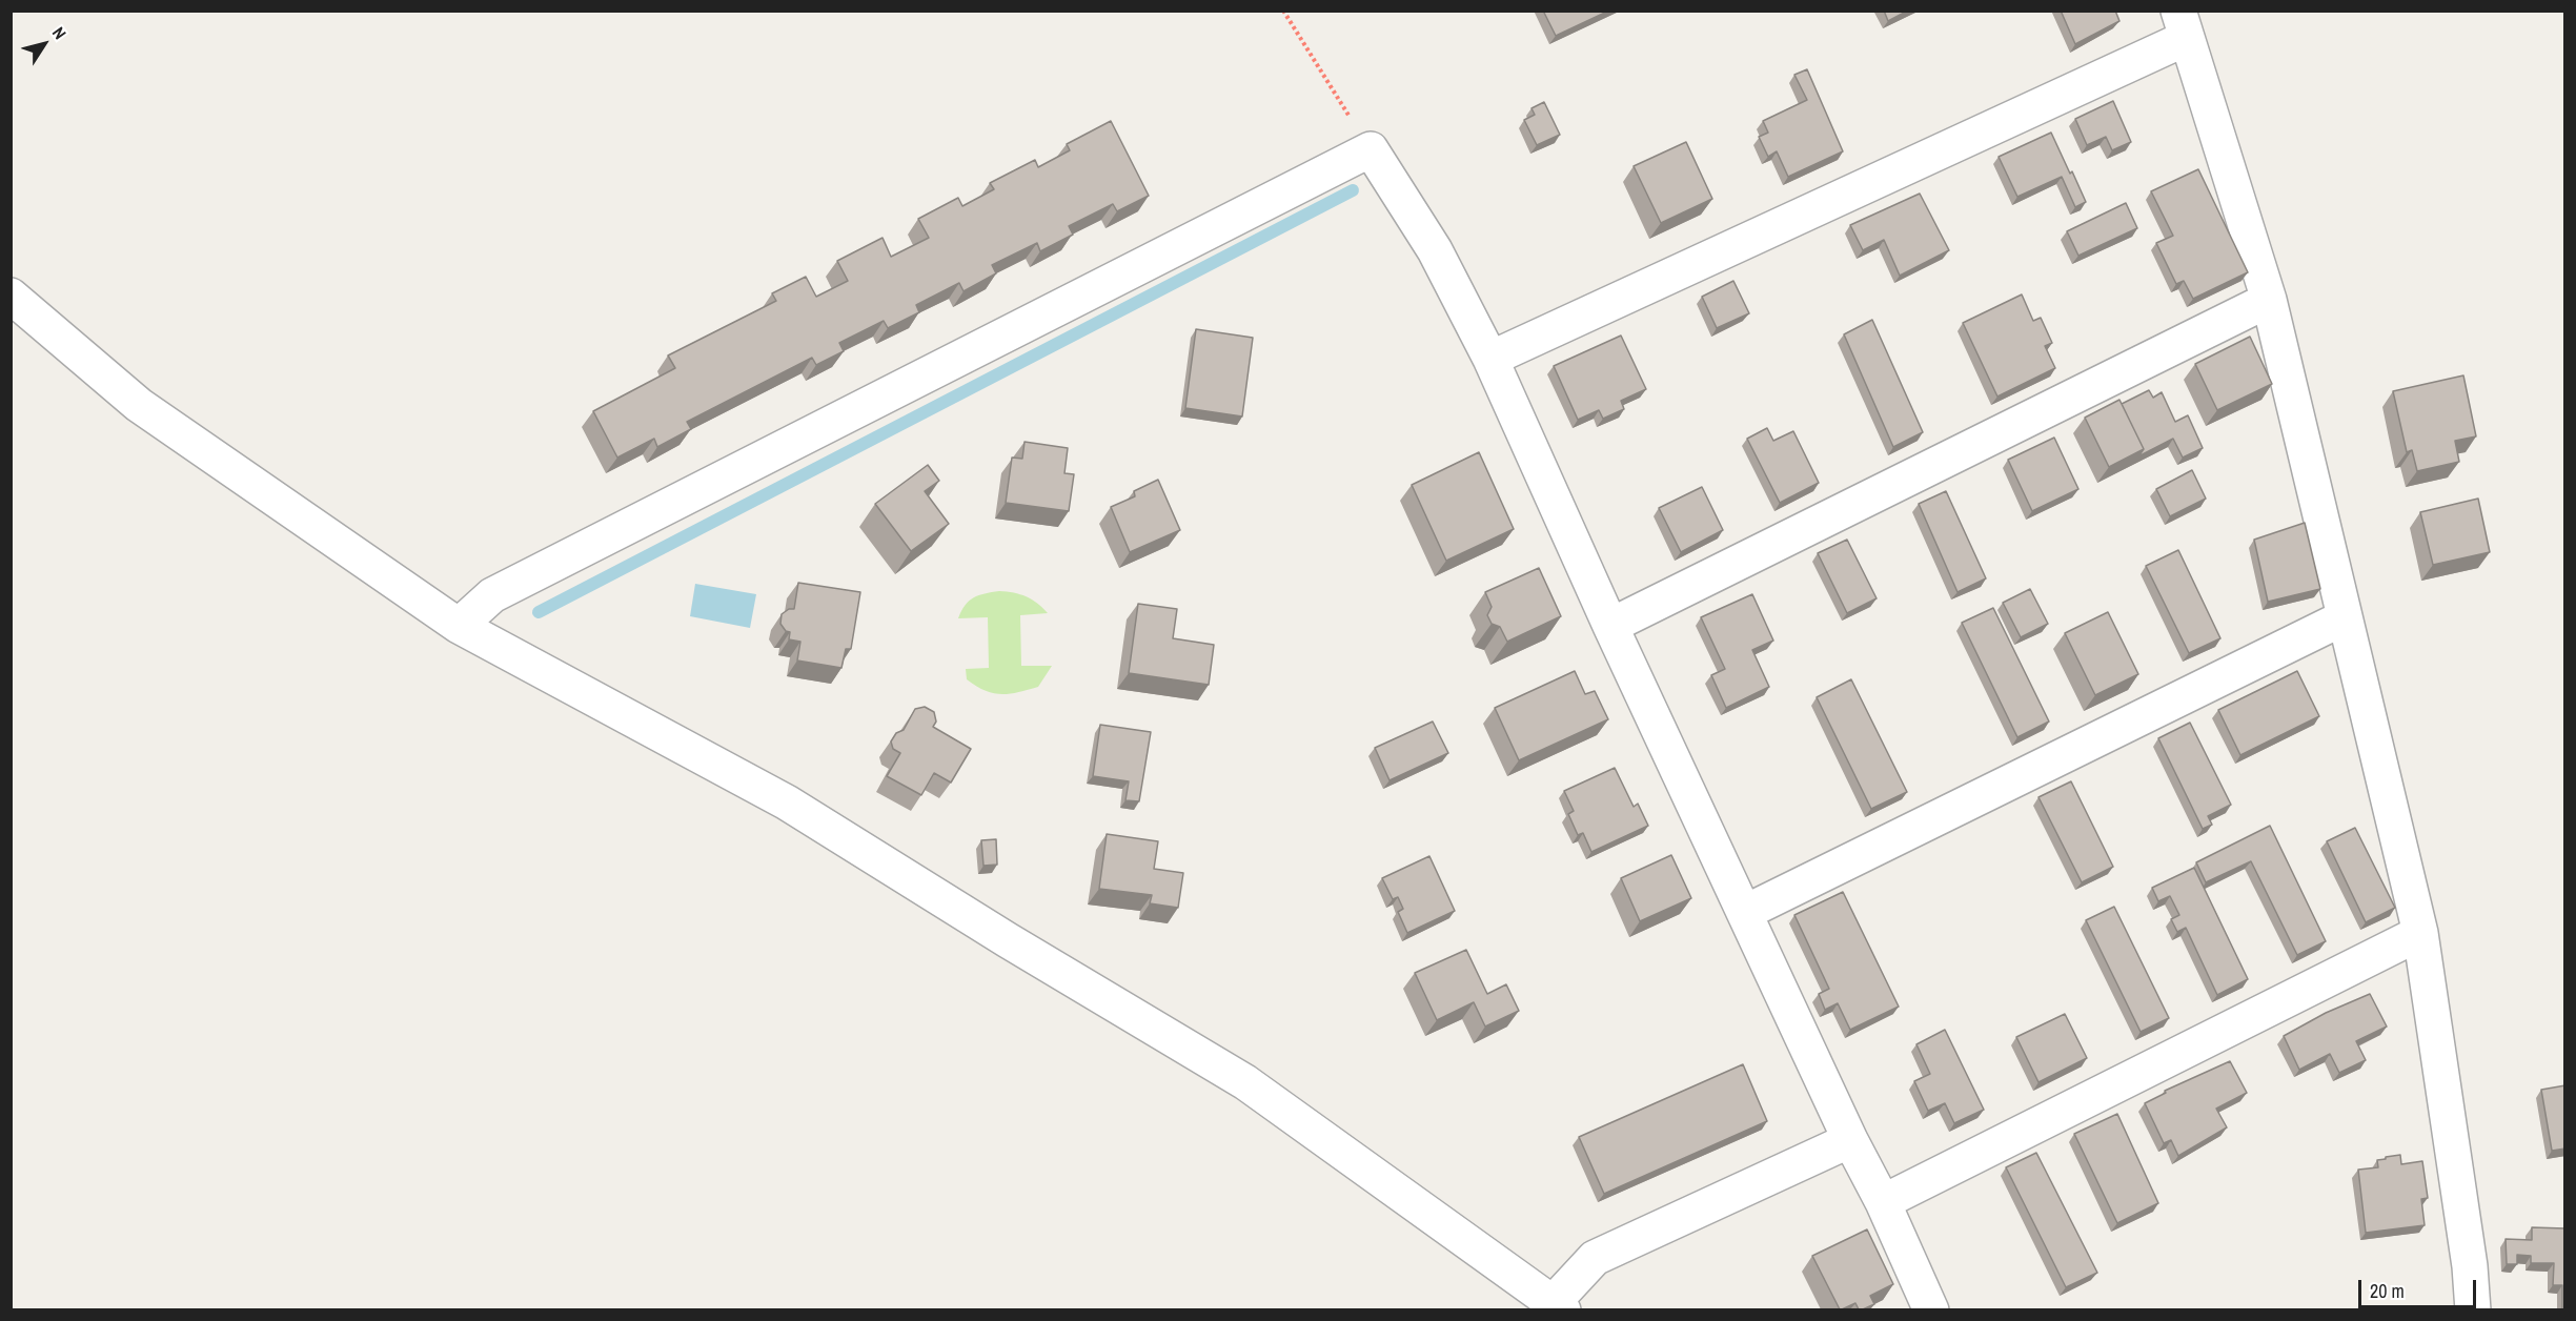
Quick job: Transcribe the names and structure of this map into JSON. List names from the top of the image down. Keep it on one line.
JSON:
{"scale_bar":"20 m","north":"top right"}
